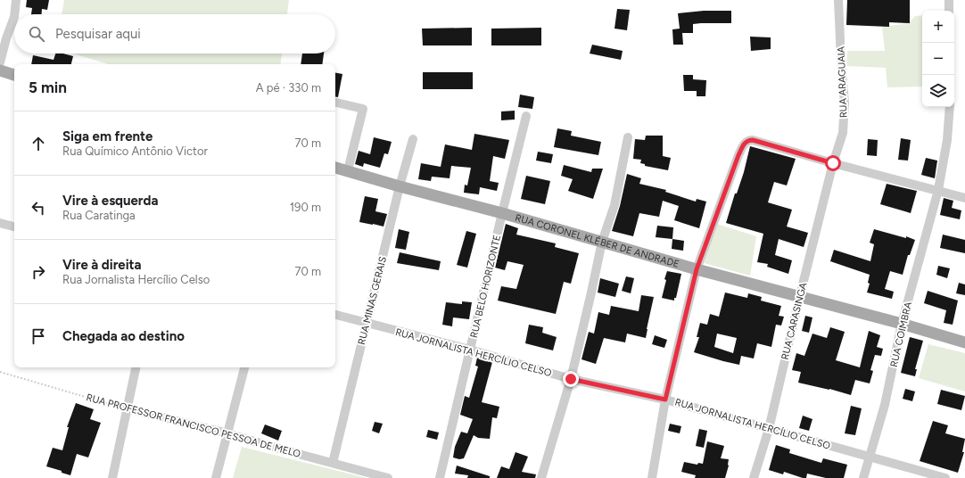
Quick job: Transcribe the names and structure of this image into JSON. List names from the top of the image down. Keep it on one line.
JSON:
{"streets":{"main road":["RUA CORONEL KLÉBER DE ANDRADE"],"street":["RUA ARAGUAIA","RUA BELO HORIZONTE","RUA MINAS GERAIS","RUA CARASINGA","RUA COIMBRA","RUA JORNALISTA HERCÍLIO CELSO","RUA PROFESSOR FRANCISCO PESSOA DE MELO"]},"crossings":[["RUA ARAGUAIA","RUA CARASINGA"],["RUA CORONEL KLÉBER DE ANDRADE","RUA BELO HORIZONTE"],["RUA CORONEL KLÉBER DE ANDRADE","RUA MINAS GERAIS"],["RUA CORONEL KLÉBER DE ANDRADE","RUA CARASINGA"],["RUA CORONEL KLÉBER DE ANDRADE","RUA COIMBRA"],["RUA BELO HORIZONTE","RUA JORNALISTA HERCÍLIO CELSO"],["RUA MINAS GERAIS","RUA JORNALISTA HERCÍLIO CELSO"],["RUA MINAS GERAIS","RUA PROFESSOR FRANCISCO PESSOA DE MELO"],["RUA CARASINGA","RUA JORNALISTA HERCÍLIO CELSO"],["RUA COIMBRA","RUA JORNALISTA HERCÍLIO CELSO"]],"page":{"map_buttons":["+","−"],"search":"Pesquisar aqui","heading":["5 min","A pé · 330 m"],"list":[["Siga em frente","Rua Químico Antônio Victor","70 m"],["Vire à esquerda","Rua Caratinga","190 m"],["Vire à direita","Rua Jornalista Hercílio Celso","70 m"],"Chegada ao destino"]}}
